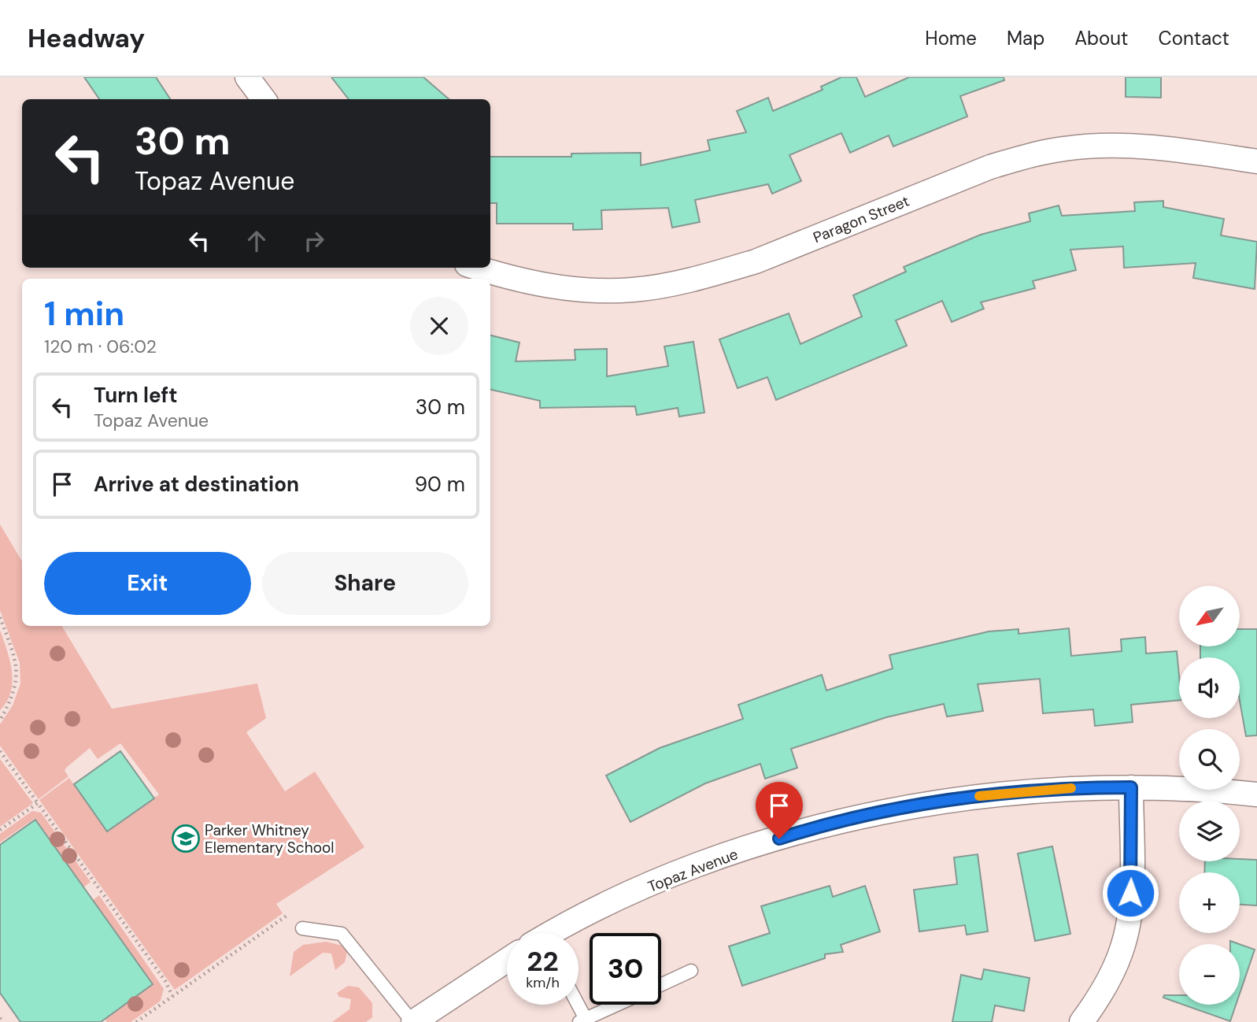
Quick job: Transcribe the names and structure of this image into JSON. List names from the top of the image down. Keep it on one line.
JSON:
{"streets":{"street":["Paragon Street","Topaz Avenue"]},"places":{"school or university":["Parker Whitney Elementary School"]},"north":"bottom left","page":{"header":"Headway","nav":["Home","Map","About","Contact"],"turn":["30 m","Topaz Avenue"],"heading":["1 min","120 m · 06:02"],"list":[{"name":"Turn left","note":"Topaz Avenue","value":"30 m"},{"name":"Arrive at destination","value":"90 m"}],"buttons":["Exit","Share"],"map_buttons":["+","−"],"speed":"22 km/h","limit":"30"}}
